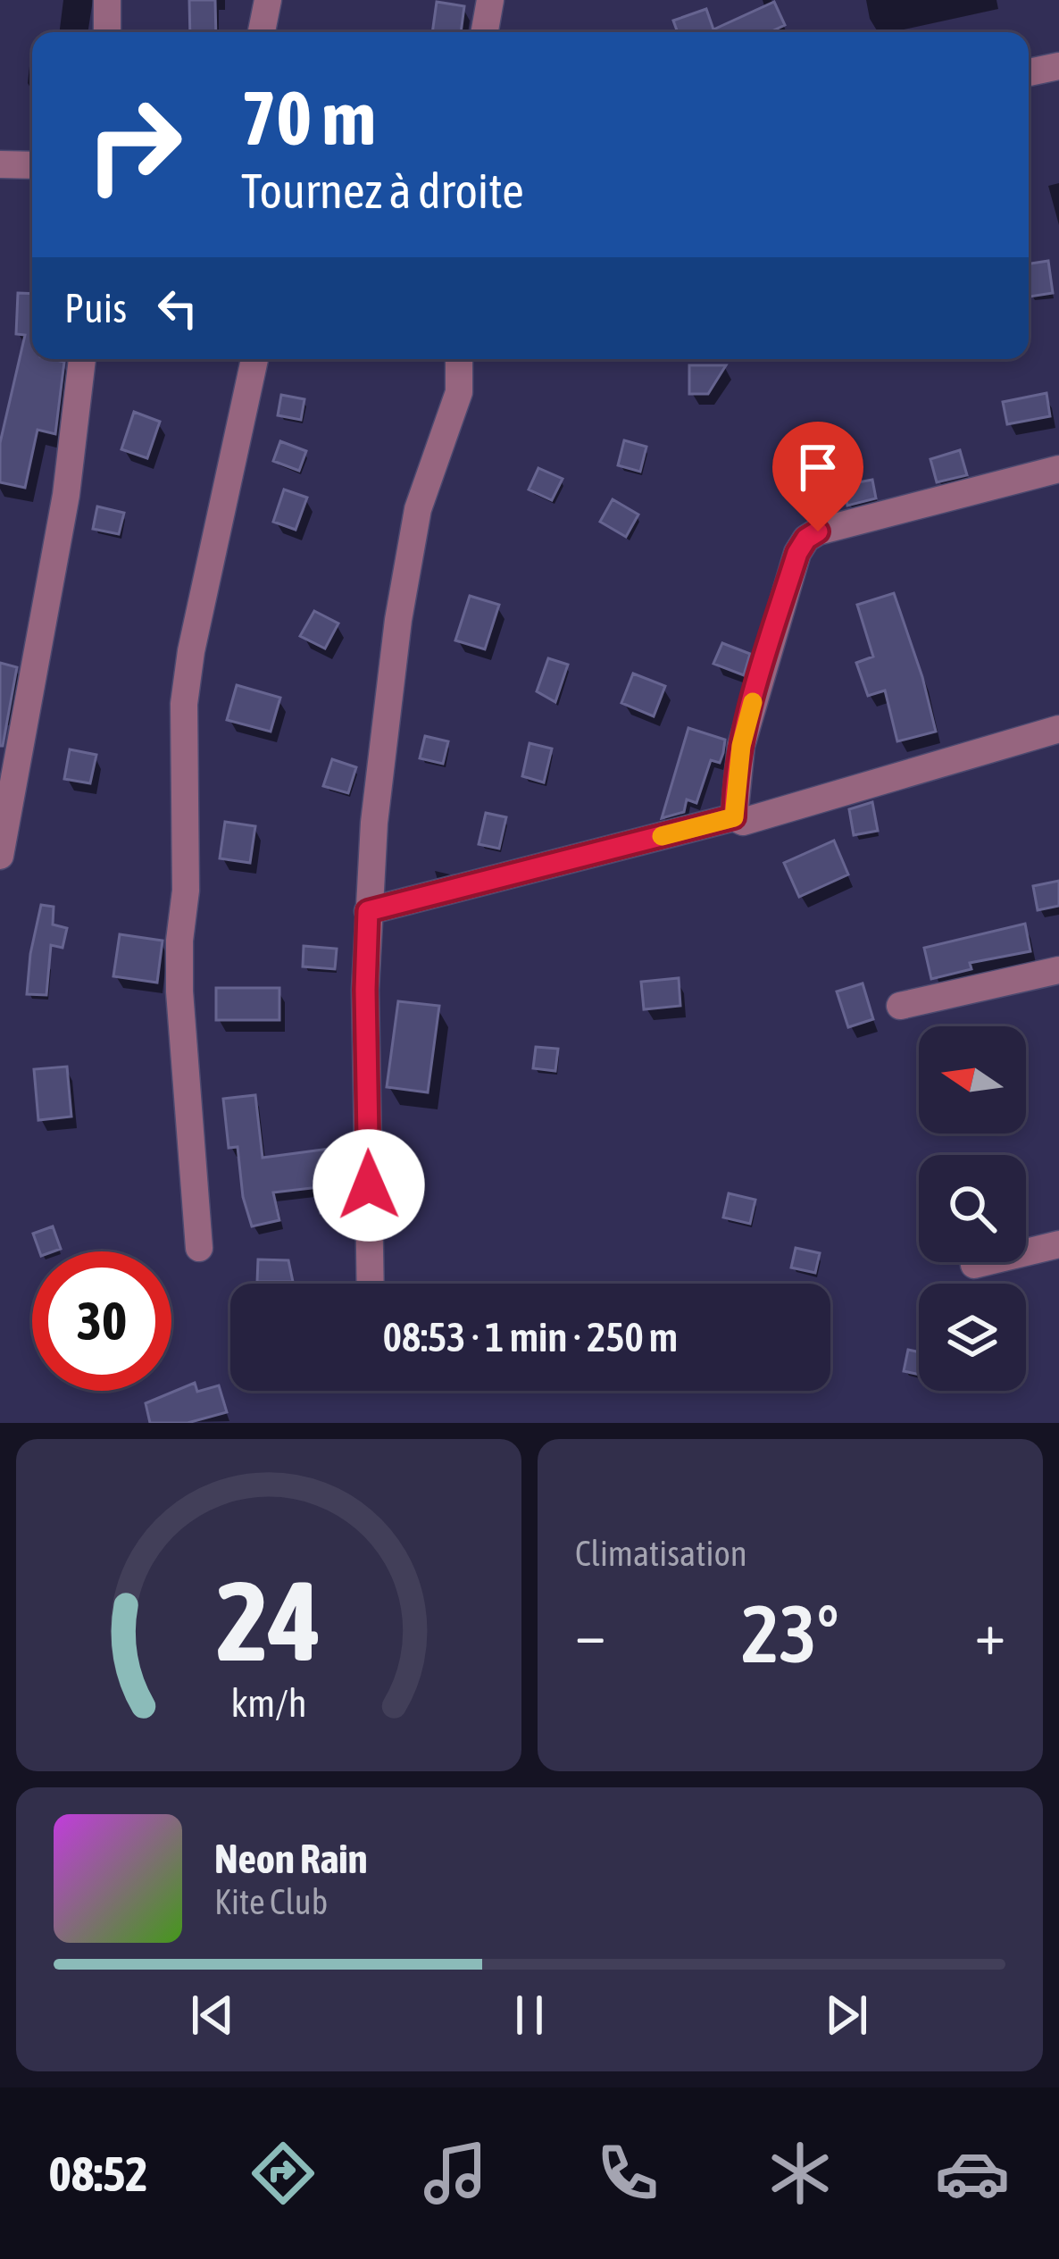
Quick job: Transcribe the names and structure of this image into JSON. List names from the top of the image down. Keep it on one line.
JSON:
{"north":"left","page":{"turn":["70 m","Tournez à droite"],"then":"Puis","limit":"30","trip":"08:53 · 1 min · 250 m","tile":"Climatisation","heat":["−","23°","+"],"song":["Neon Rain","Kite Club"],"tabs":"08:52","gauge":["24","km/h"]}}
